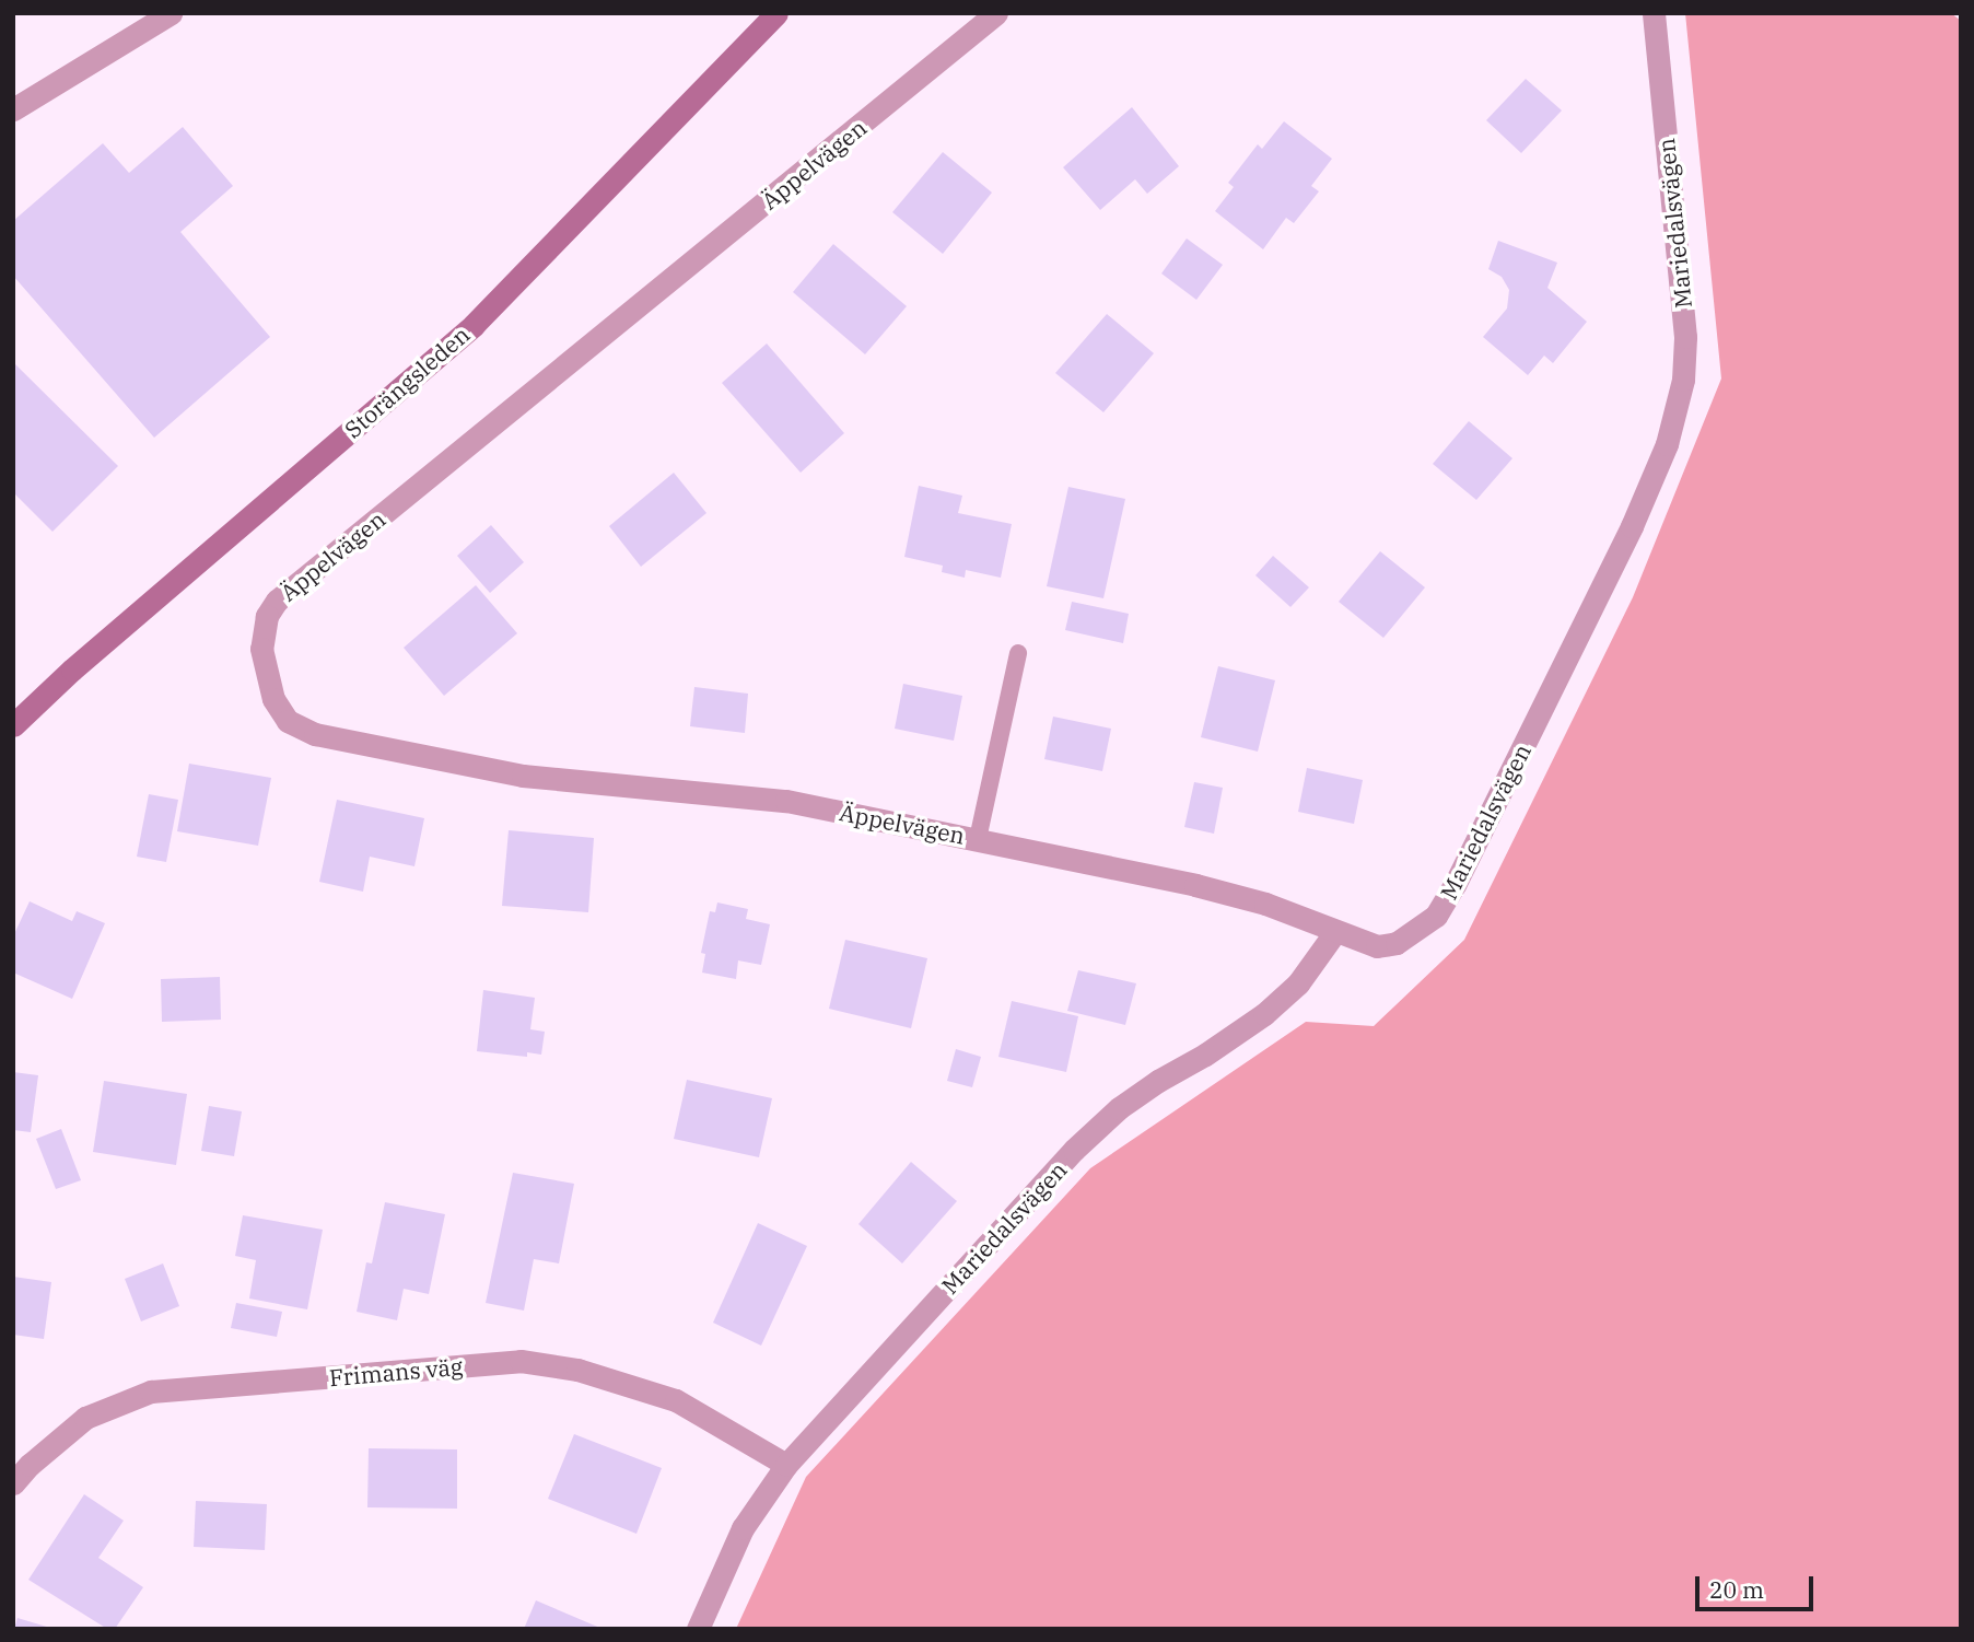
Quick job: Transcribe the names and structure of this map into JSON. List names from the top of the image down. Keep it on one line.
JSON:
{"streets":{"main road":["Storängsleden"],"street":["Äppelvägen","Mariedalsvägen","Frimans väg"]},"crossings":[["Äppelvägen","Mariedalsvägen"],["Mariedalsvägen","Frimans väg"]],"scale_bar":"20 m"}
